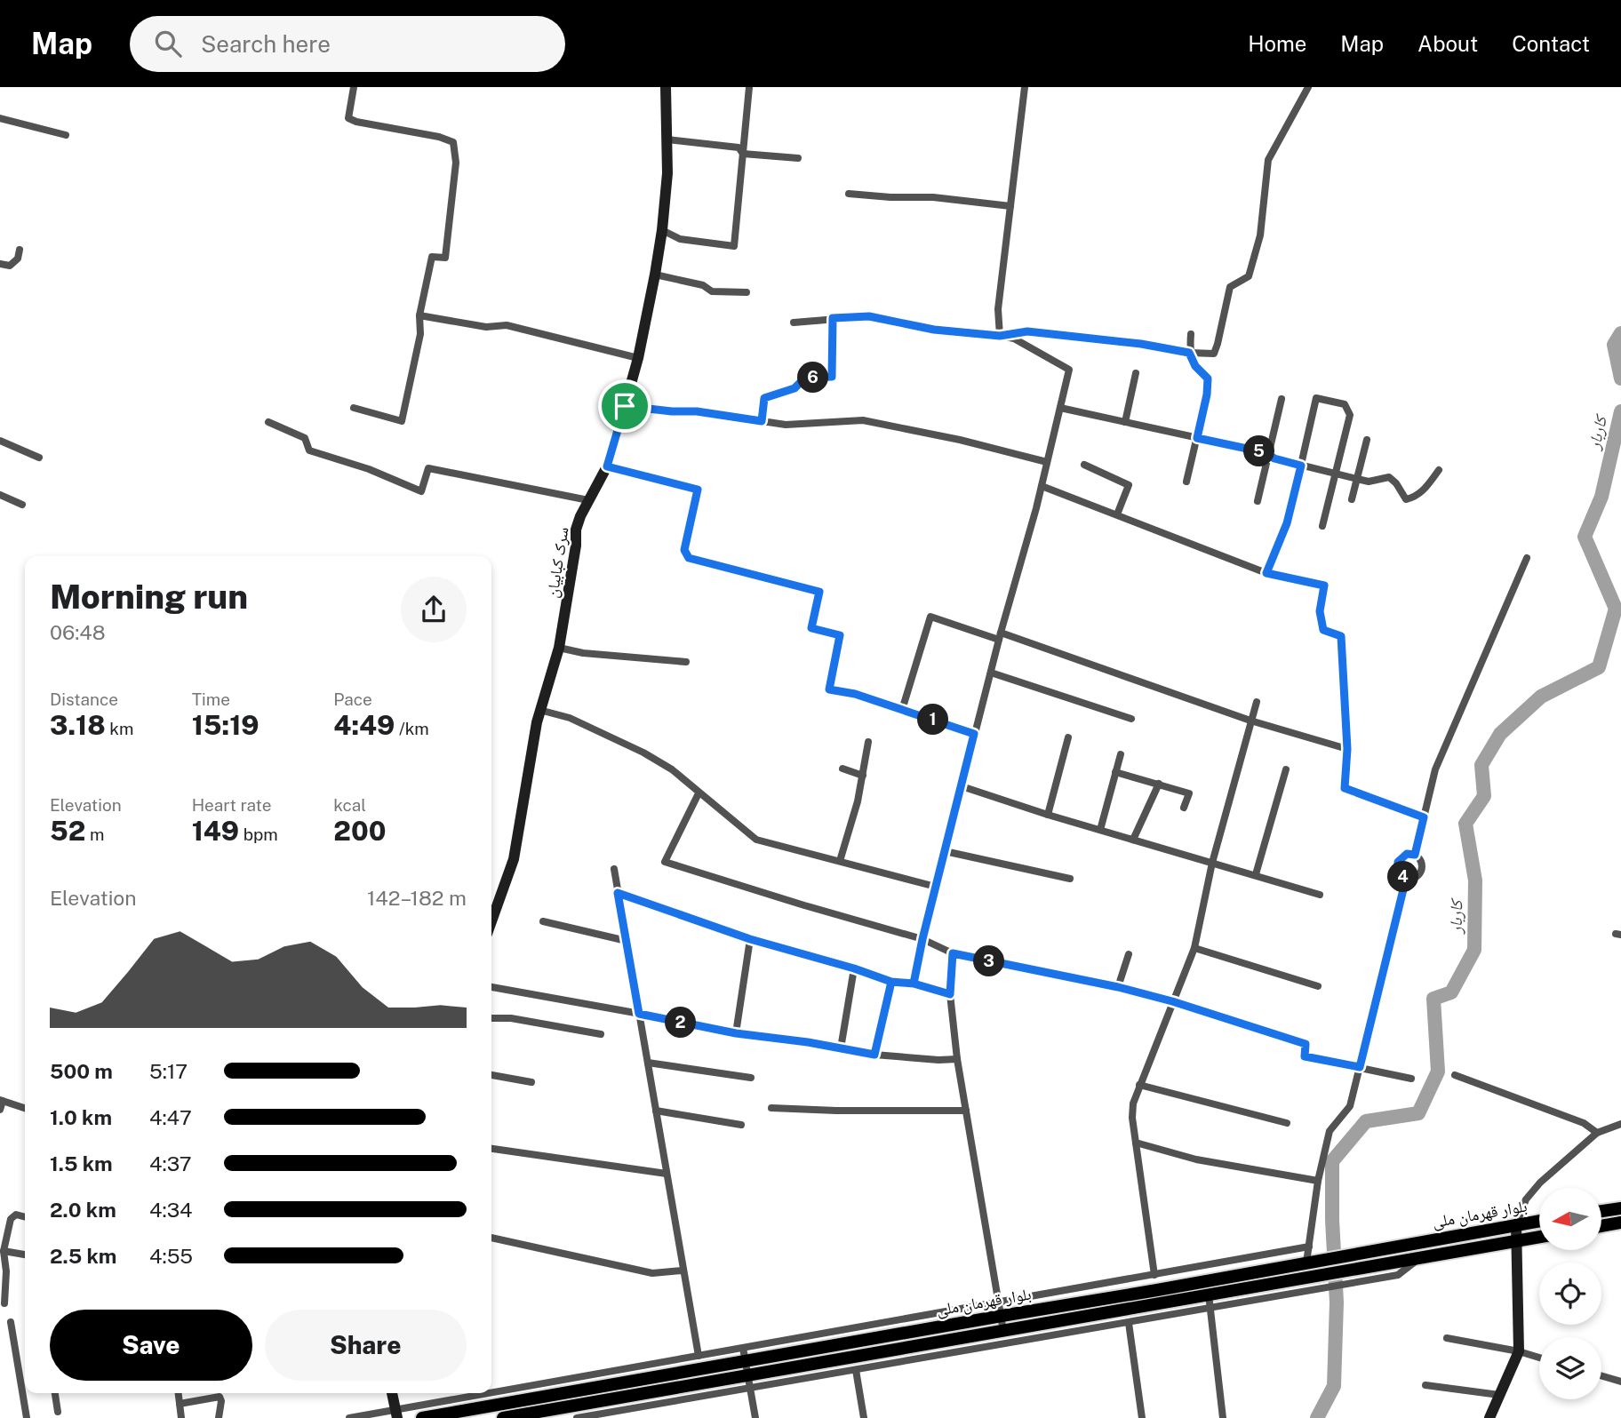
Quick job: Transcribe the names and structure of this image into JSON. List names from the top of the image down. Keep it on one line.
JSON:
{"streets":{"highway":["بلوار قهرمان ملی"],"street":["سرک کبابیان"]},"water":["کاربار"],"north":"left","page":{"header":"Map","search":"Search here","nav":["Home","Map","About","Contact"],"pins":["6","5","1","4","3","2"],"heading":["Morning run","06:48"],"stats":[["Distance","3.18 km"],["Time","15:19"],["Pace","4:49 /km"],["Elevation","52 m"],["Heart rate","149 bpm"],["kcal","200"]],"chart":["Elevation","142–182 m"],"list":[{"name":"500 m","note":"5:17"},{"name":"1.0 km","note":"4:47"},{"name":"1.5 km","note":"4:37"},{"name":"2.0 km","note":"4:34"},{"name":"2.5 km","note":"4:55"}],"buttons":["Save","Share"]}}
